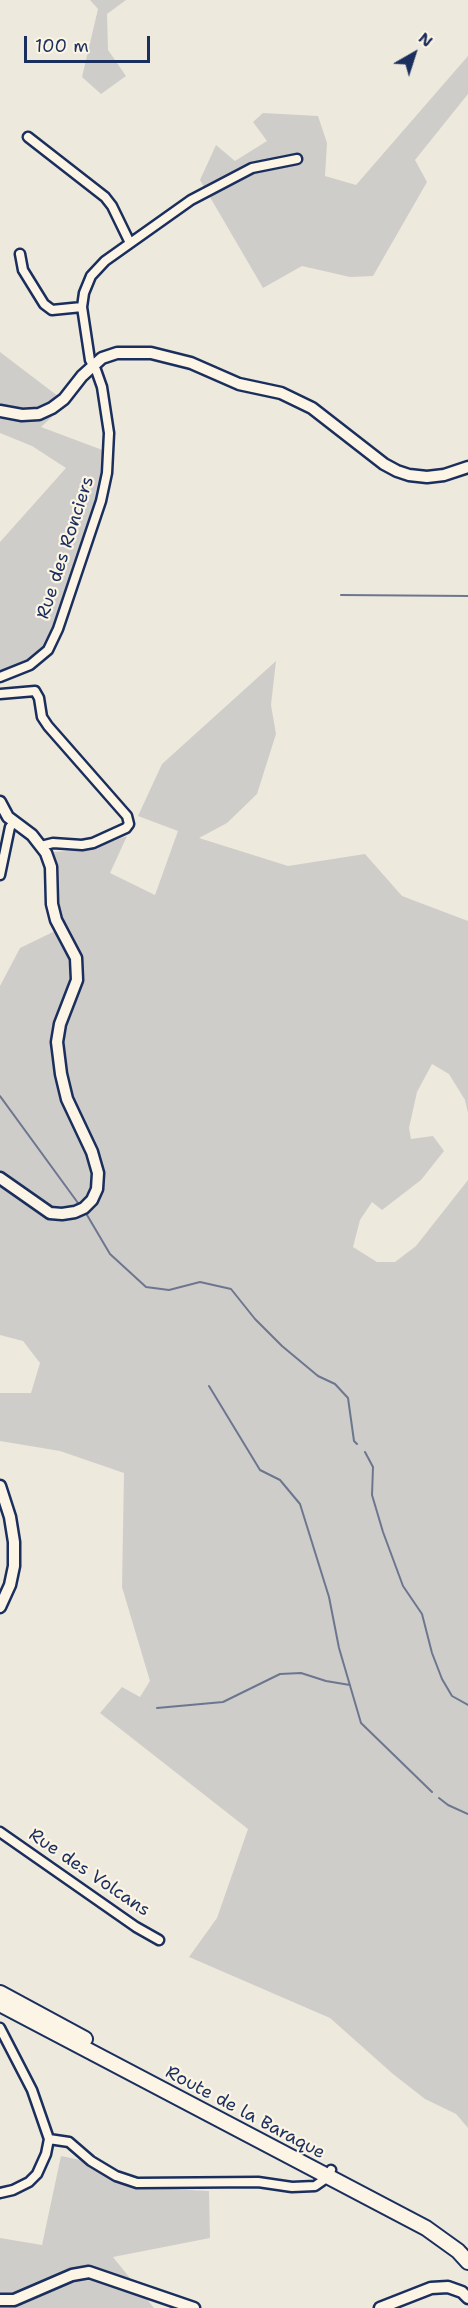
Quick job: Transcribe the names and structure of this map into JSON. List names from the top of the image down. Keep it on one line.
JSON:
{"streets":{"main road":["Route de la Baraque"],"street":["Rue des Ronciers","Rue des Volcans"]},"scale_bar":"100 m","north":"top right"}
